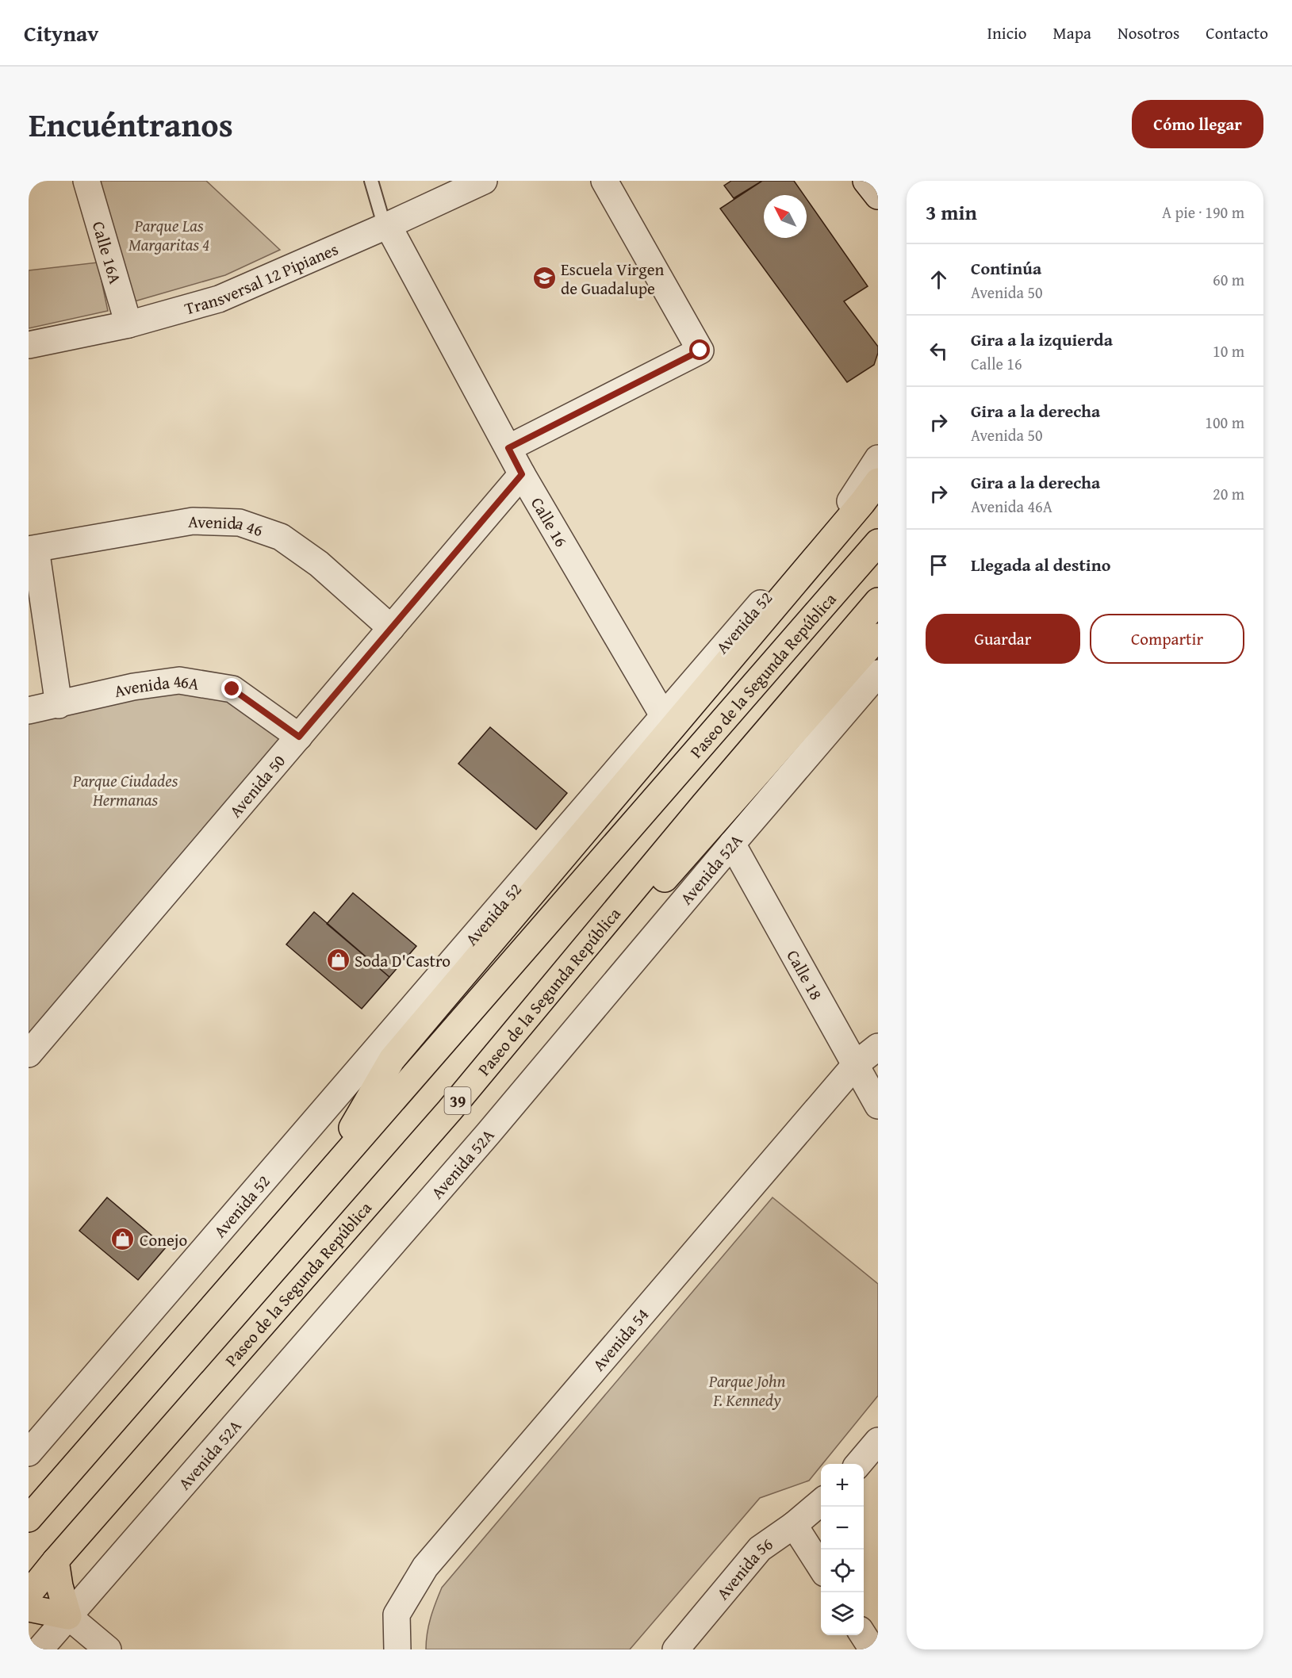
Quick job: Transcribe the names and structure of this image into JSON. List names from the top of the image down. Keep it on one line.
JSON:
{"streets":{"highway":["Paseo de la Segunda República","39"],"street":["Calle 16A","Transversal 12 Pipianes","Calle 16","Avenida 46","Avenida 52","Avenida 46A","Avenida 50","Avenida 52A","Calle 18","Avenida 54","Avenida 56"]},"crossings":[["Calle 16A","Transversal 12 Pipianes"],["Transversal 12 Pipianes","Calle 16"],["Calle 16","Avenida 52"],["Calle 16","Avenida 50"],["Avenida 46","Avenida 50"],["Avenida 46A","Avenida 50"],["Avenida 52A","Calle 18"],["Calle 18","Avenida 54"]],"parks":["Parque Las Margaritas 4","Parque Ciudades Hermanas","Parque John F. Kennedy"],"places":{"school or university":["Escuela Virgen de Guadalupe"],"shop":["Soda D'Castro","Conejo"]},"north":"top left","page":{"header":"Citynav","nav":["Inicio","Mapa","Nosotros","Contacto"],"title":"Encuéntranos","buttons":["Cómo llegar",["Guardar","Compartir"]],"heading":["3 min","A pie · 190 m"],"list":[["Continúa","Avenida 50","60 m"],["Gira a la izquierda","Calle 16","10 m"],["Gira a la derecha","Avenida 50","100 m"],["Gira a la derecha","Avenida 46A","20 m"],"Llegada al destino"],"map_buttons":["+","−"]}}
